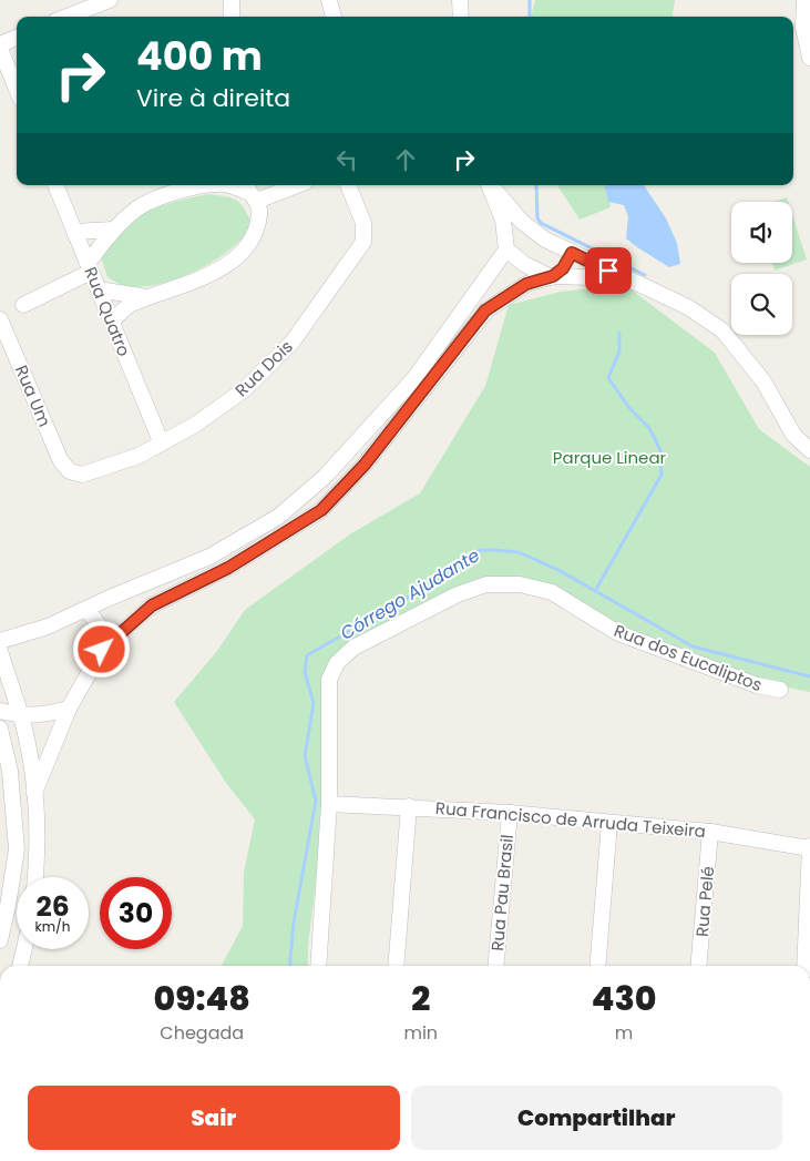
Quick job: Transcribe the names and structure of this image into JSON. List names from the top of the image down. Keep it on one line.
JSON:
{"streets":{"street":["Rua Quatro","Rua Dois","Rua Um","Rua dos Eucaliptos","Rua Francisco de Arruda Teixeira","Rua Pau Brasil","Rua Pelé"]},"crossings":[["Rua Quatro","Rua Dois"],["Rua Dois","Rua Um"],["Rua dos Eucaliptos","Rua Francisco de Arruda Teixeira"],["Rua Francisco de Arruda Teixeira","Rua Pau Brasil"],["Rua Francisco de Arruda Teixeira","Rua Pelé"]],"water":["Córrego Ajudante"],"parks":["Parque Linear"],"page":{"turn":["400 m","Vire à direita"],"speed":"26 km/h","limit":"30","eta":["09:48","Chegada","2","min","430","m"],"buttons":["Sair","Compartilhar"]}}
